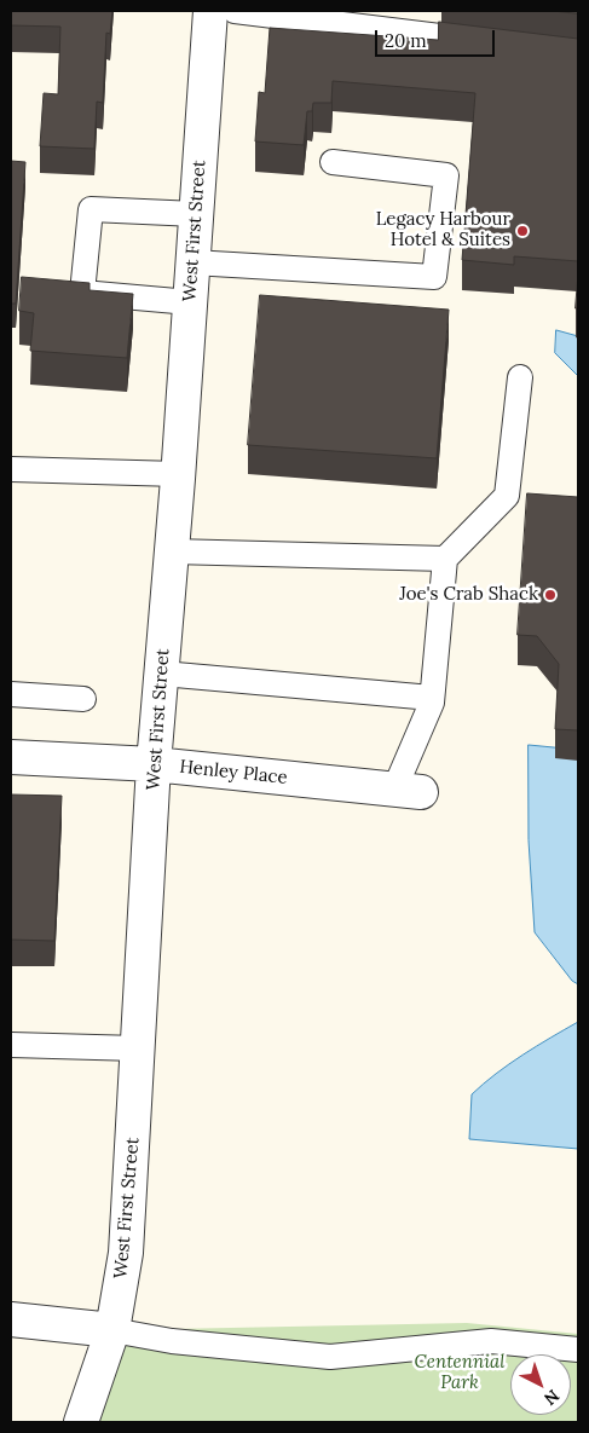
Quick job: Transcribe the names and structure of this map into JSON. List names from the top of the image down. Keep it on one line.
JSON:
{"streets":{"street":["West First Street","Henley Place"]},"crossings":[["West First Street","Henley Place"]],"parks":["Centennial Park"],"places":["Legacy Harbour Hotel & Suites","Joe's Crab Shack"],"scale_bar":"20 m","north":"bottom right"}
